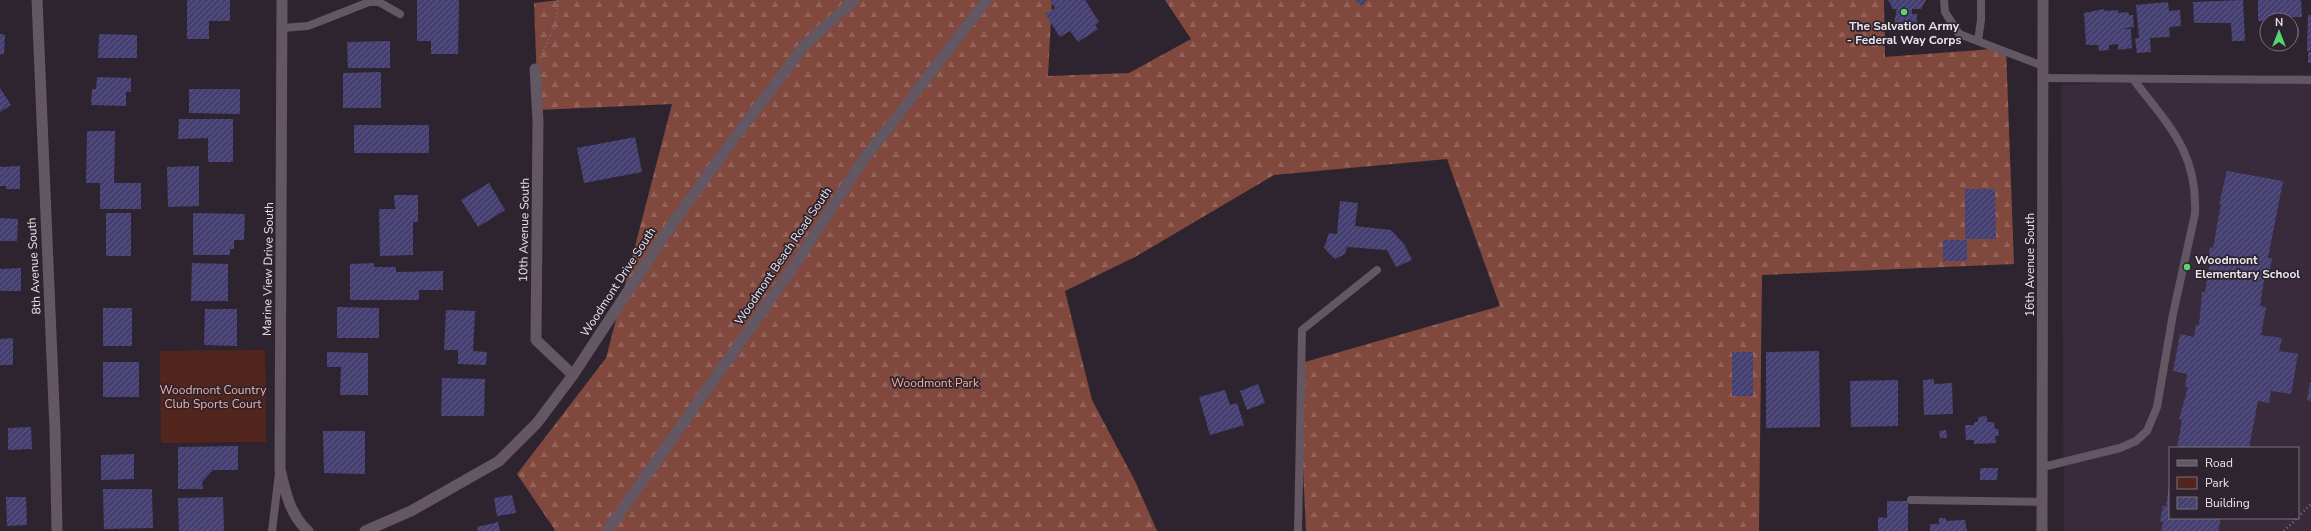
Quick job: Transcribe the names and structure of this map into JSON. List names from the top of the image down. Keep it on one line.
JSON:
{"streets":{"main road":["10th Avenue South","Woodmont Beach Road South","16th Avenue South","8th Avenue South","Marine View Drive South","Woodmont Drive South"]},"crossings":[["10th Avenue South","Woodmont Drive South"]],"parks":["Woodmont Park","Woodmont Country Club Sports Court"],"places":["The Salvation Army - Federal Way Corps","Woodmont Elementary School"],"legend":["Road","Park","Building"],"north":"top"}
